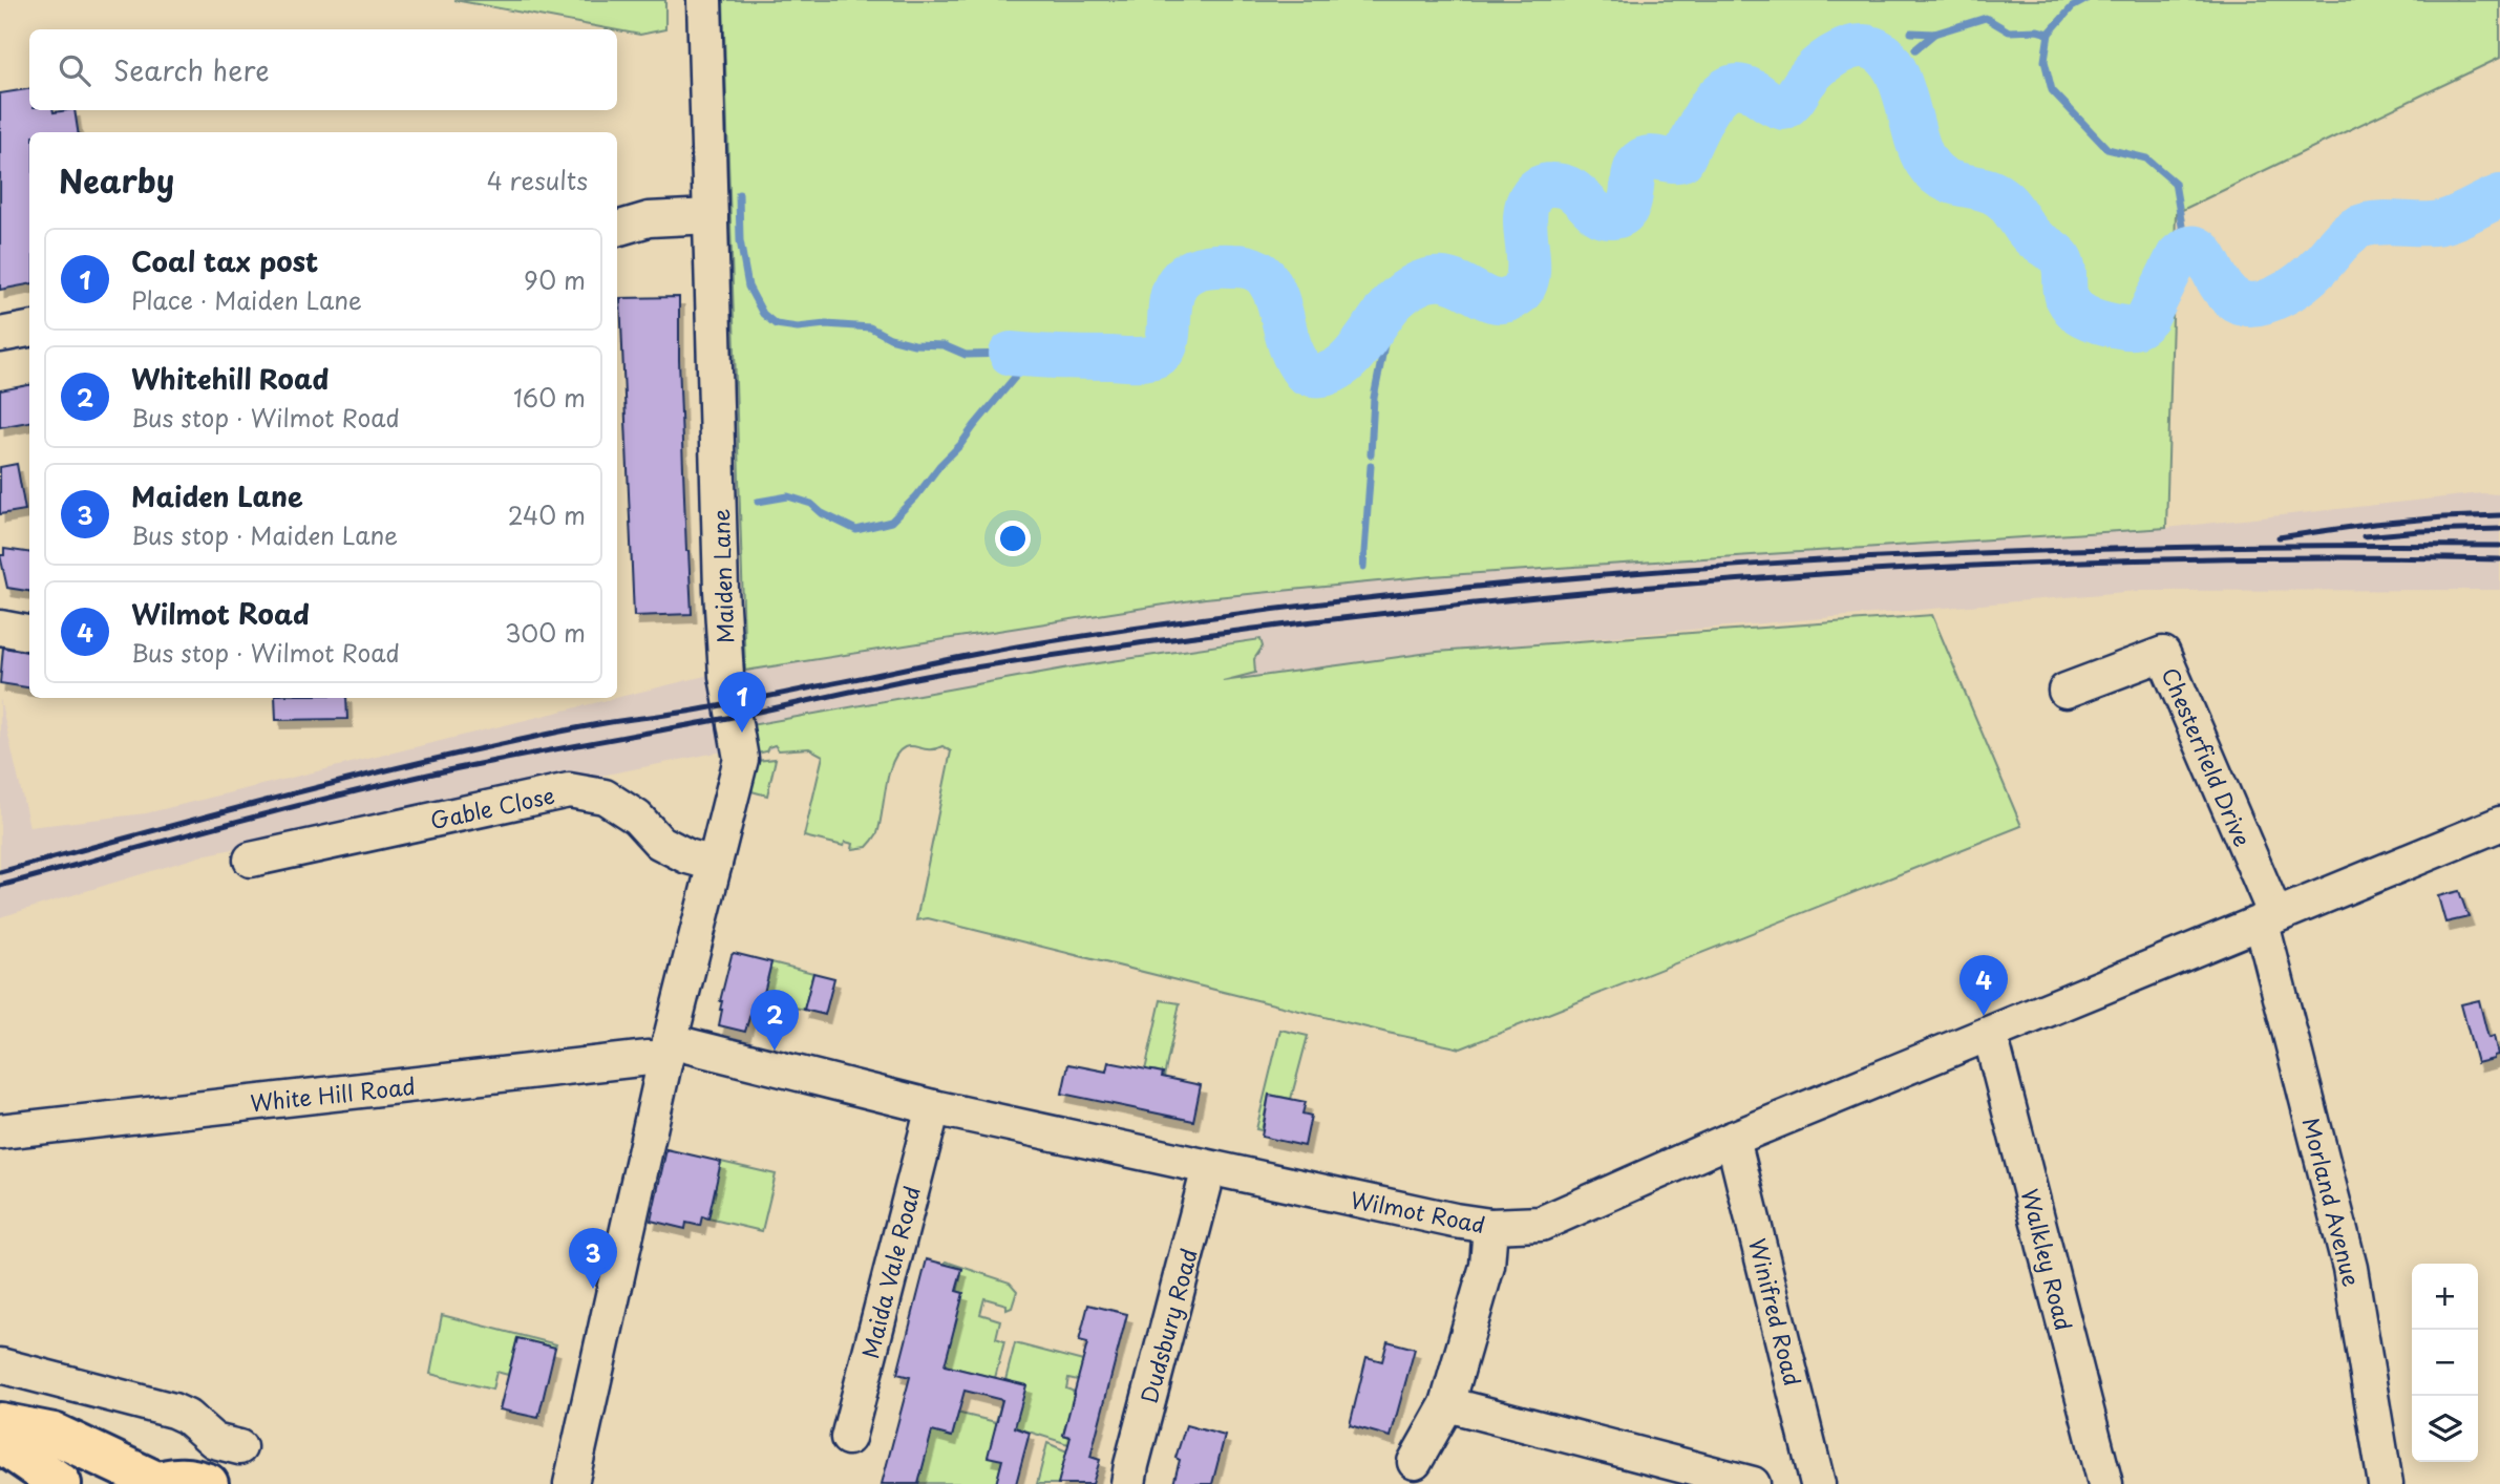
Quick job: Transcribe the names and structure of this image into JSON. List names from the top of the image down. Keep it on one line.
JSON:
{"streets":{"street":["Maiden Lane","Chesterfield Drive","Gable Close","White Hill Road","Morland Avenue","Wilmot Road","Walkley Road","Maida Vale Road","Winifred Road","Dudsbury Road"]},"crossings":[["Maiden Lane","Gable Close"],["Maiden Lane","White Hill Road"],["Maiden Lane","Wilmot Road"],["Chesterfield Drive","Morland Avenue"],["Chesterfield Drive","Wilmot Road"],["White Hill Road","Wilmot Road"],["Morland Avenue","Wilmot Road"],["Wilmot Road","Walkley Road"],["Wilmot Road","Maida Vale Road"],["Wilmot Road","Winifred Road"],["Wilmot Road","Dudsbury Road"]],"page":{"search":"Search here","heading":["Nearby","4 results"],"list":[{"mark":"1","name":"Coal tax post","note":"Place · Maiden Lane","value":"90 m"},{"mark":"2","name":"Whitehill Road","note":"Bus stop · Wilmot Road","value":"160 m"},{"mark":"3","name":"Maiden Lane","note":"Bus stop · Maiden Lane","value":"240 m"},{"mark":"4","name":"Wilmot Road","note":"Bus stop · Wilmot Road","value":"300 m"}],"pins":["1","4","2","3"],"map_buttons":["+","−"]}}
